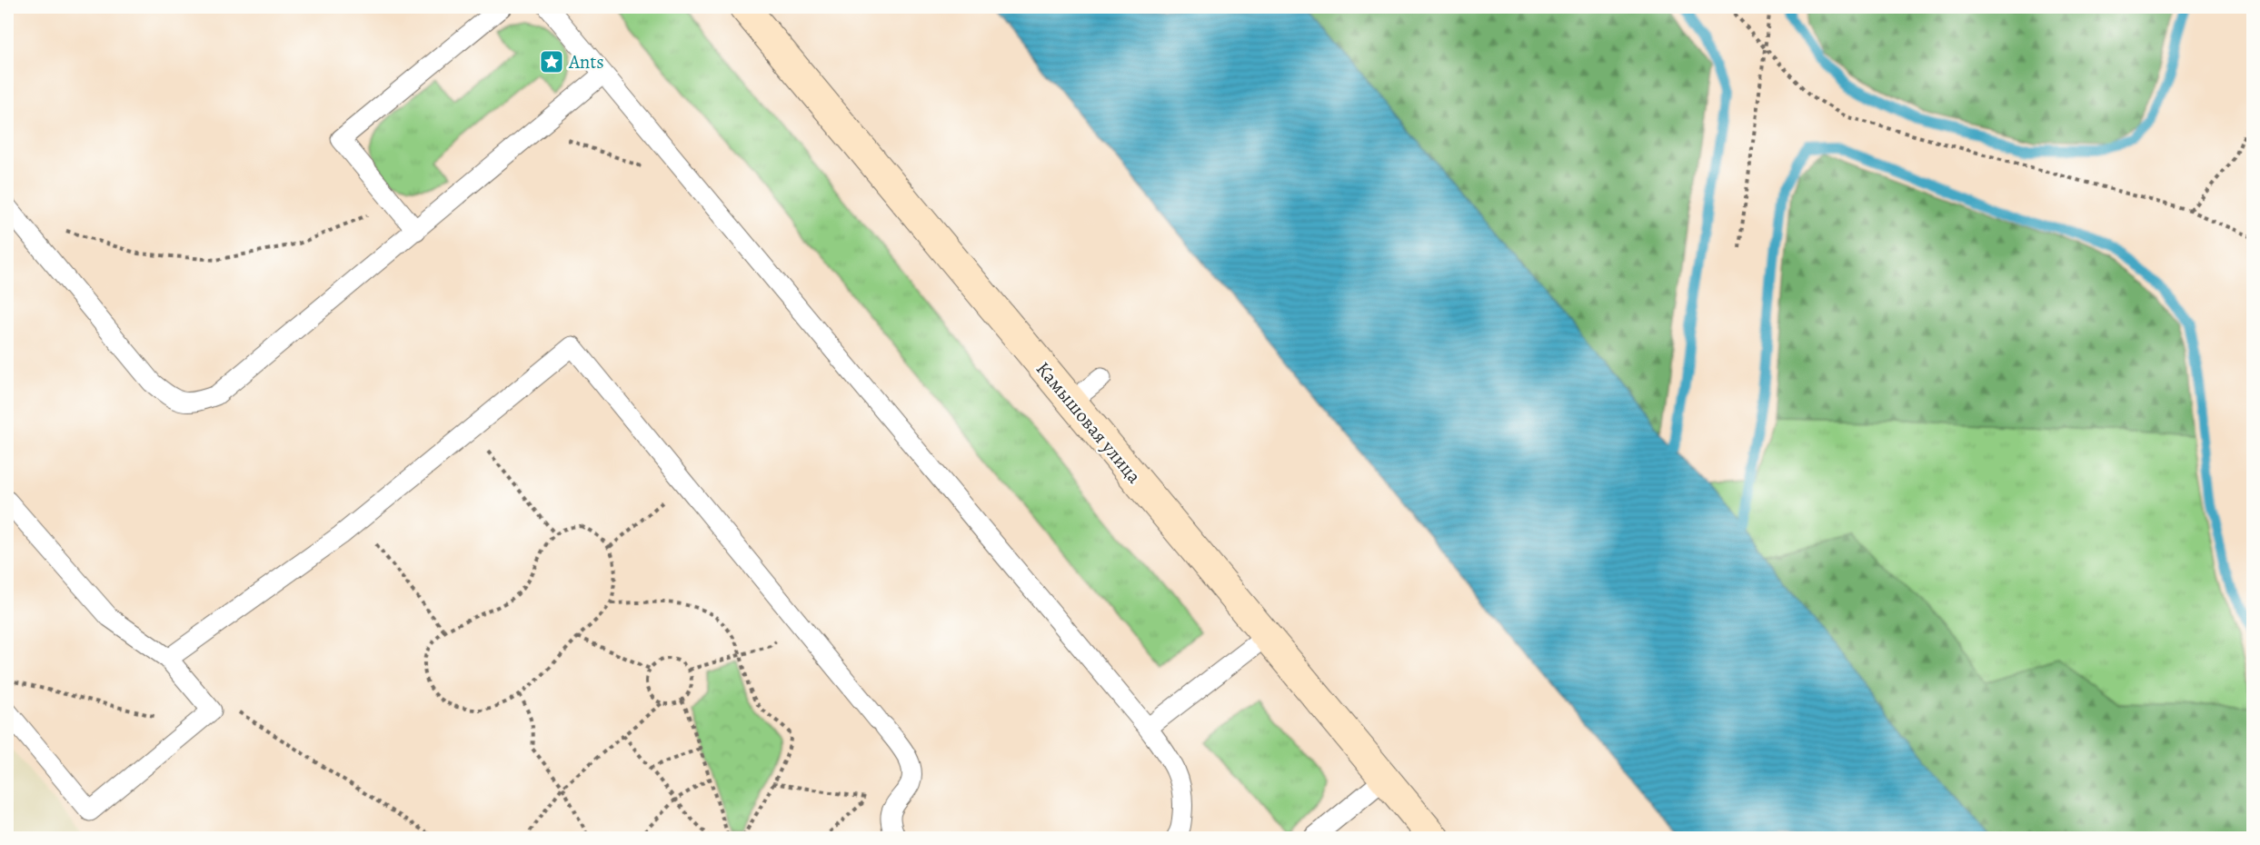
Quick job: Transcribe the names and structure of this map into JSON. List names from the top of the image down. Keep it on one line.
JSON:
{"streets":{"street":["Камышовая улица"]},"places":{"place":["Ants"]}}
